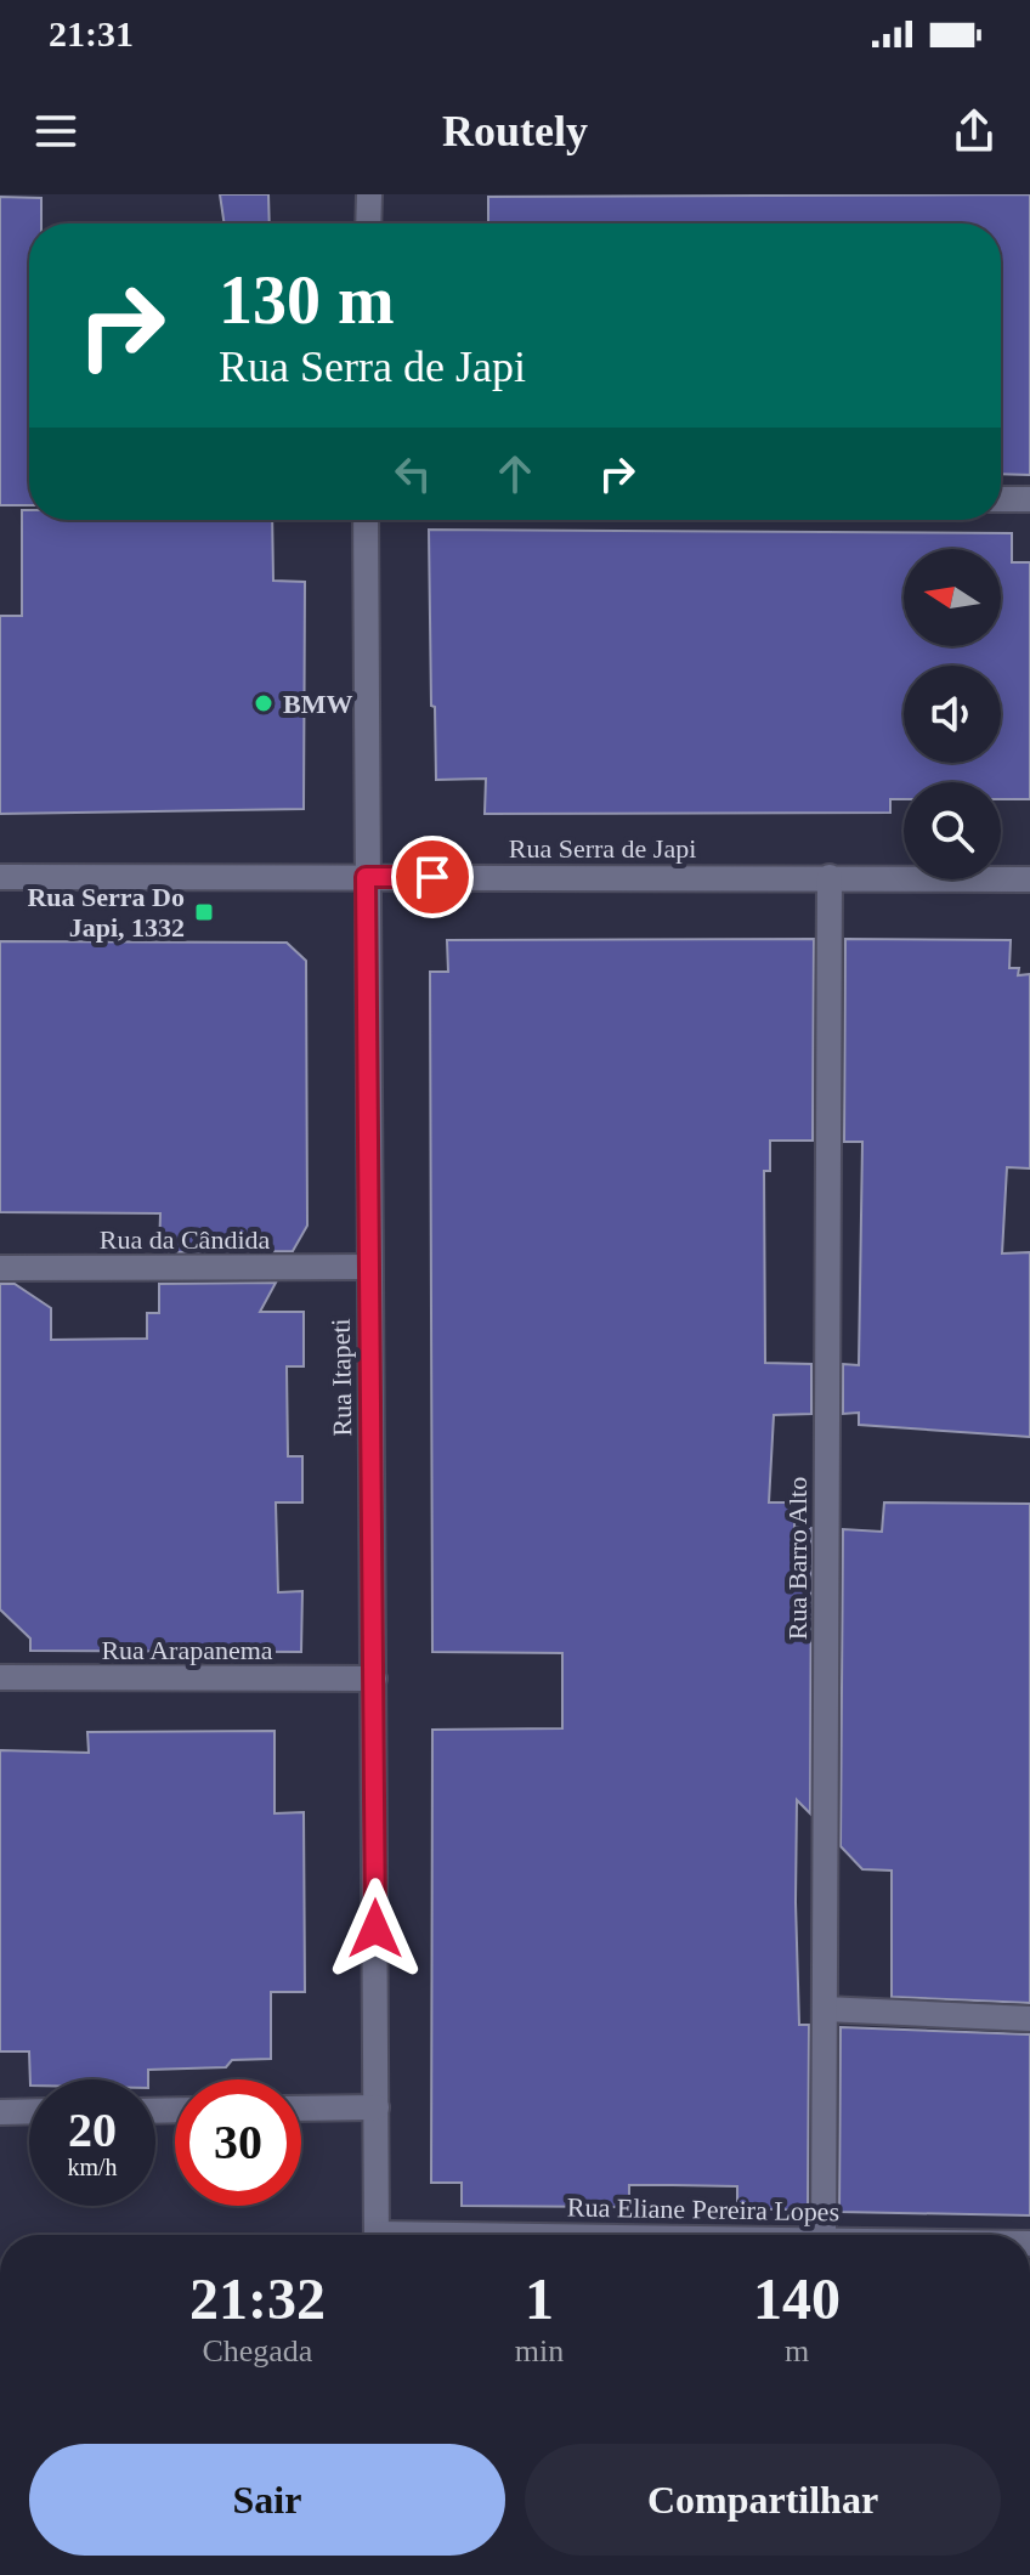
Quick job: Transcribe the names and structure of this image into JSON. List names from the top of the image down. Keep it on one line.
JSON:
{"streets":{"street":["Rua Serra de Japi","Rua da Cândida","Rua Itapeti","Rua Barro Alto","Rua Arapanema"]},"crossings":[["Rua Serra de Japi","Rua Itapeti"],["Rua Serra de Japi","Rua Barro Alto"],["Rua da Cândida","Rua Itapeti"],["Rua Itapeti","Rua Arapanema"]],"places":{"other":["BMW"],"transit":["Rua Serra Do Japi, 1332"]},"north":"left","page":{"status":"21:31","header":"Routely","turn":["130 m","Rua Serra de Japi"],"speed":"20 km/h","limit":"30","eta":["21:32","Chegada","1","min","140","m"],"buttons":["Sair","Compartilhar"]}}
